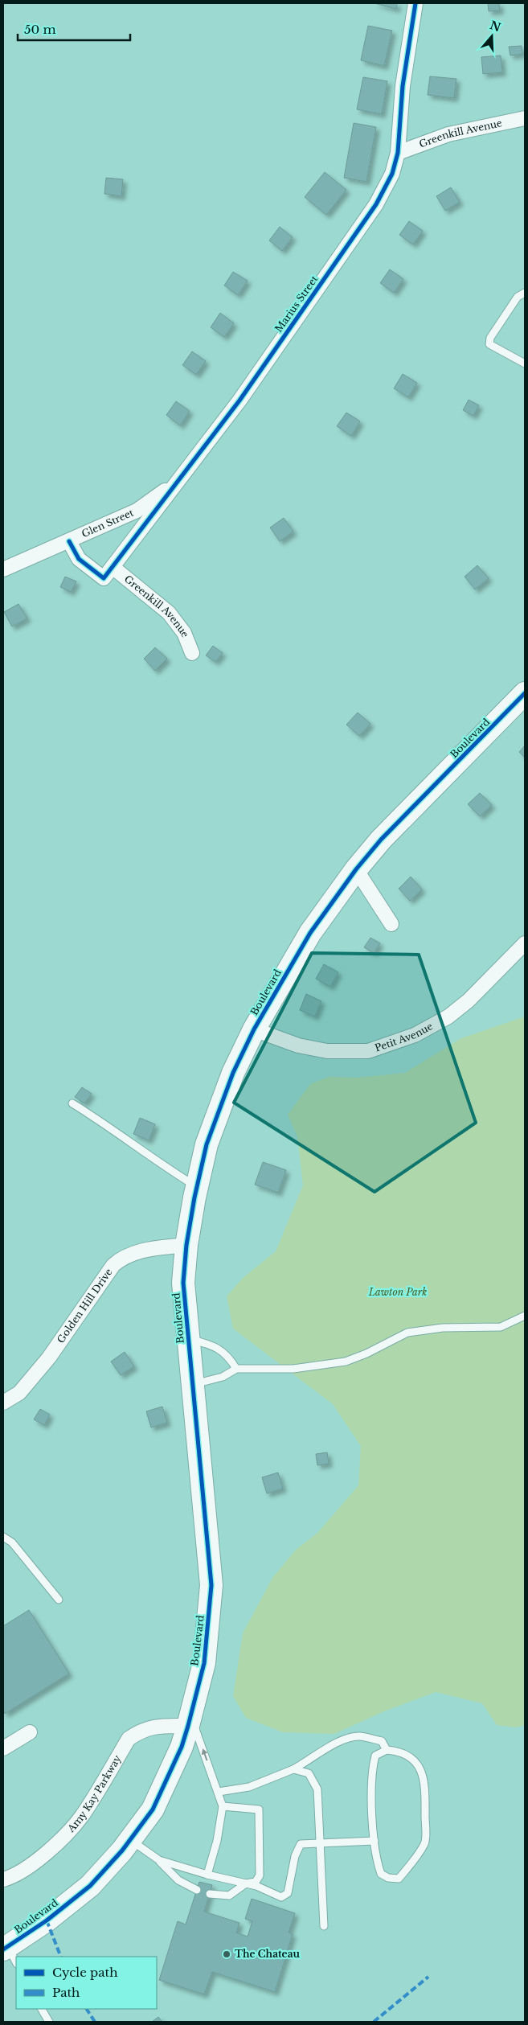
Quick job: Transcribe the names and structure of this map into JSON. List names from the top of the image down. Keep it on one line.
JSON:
{"streets":{"main road":["Boulevard"],"street":["Greenkill Avenue","Marius Street","Glen Street","Petit Avenue","Golden Hill Drive","Amy Kay Parkway"]},"crossings":[["Greenkill Avenue","Marius Street"],["Greenkill Avenue","Glen Street"],["Marius Street","Glen Street"],["Boulevard","Petit Avenue"],["Boulevard","Golden Hill Drive"],["Boulevard","Amy Kay Parkway"]],"parks":["Lawton Park"],"places":["The Chateau"],"legend":["Cycle path","Path"],"scale_bar":"50 m","north":"top"}
